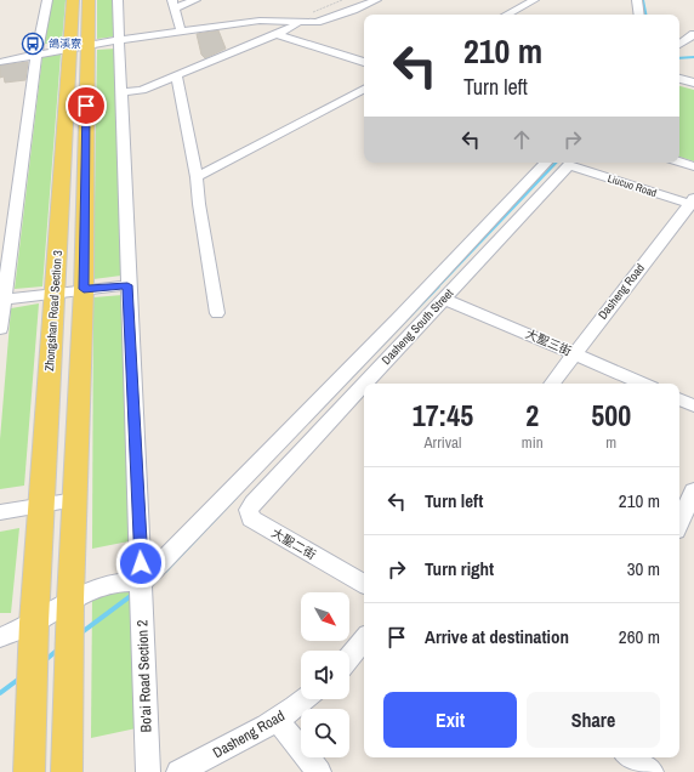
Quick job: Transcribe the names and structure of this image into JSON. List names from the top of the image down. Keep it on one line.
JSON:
{"streets":{"main road":["Zhongshan Road Section 3"],"street":["Liucuo Road","Dasheng Road","Dasheng South Street","大聖三街","大聖二街","Bo'ai Road Section 2"]},"crossings":[["Liucuo Road","Dasheng Road"],["Liucuo Road","Dasheng South Street"],["Dasheng Road","大聖三街"],["Dasheng South Street","大聖三街"],["Dasheng South Street","大聖二街"]],"places":{"bus stop":["鴿溪寮"]},"north":"bottom right","page":{"turn":["210 m","Turn left"],"eta":["17:45","Arrival","2","min","500","m"],"list":[{"name":"Turn left","value":"210 m"},{"name":"Turn right","value":"30 m"},{"name":"Arrive at destination","value":"260 m"}],"buttons":["Exit","Share"]}}
